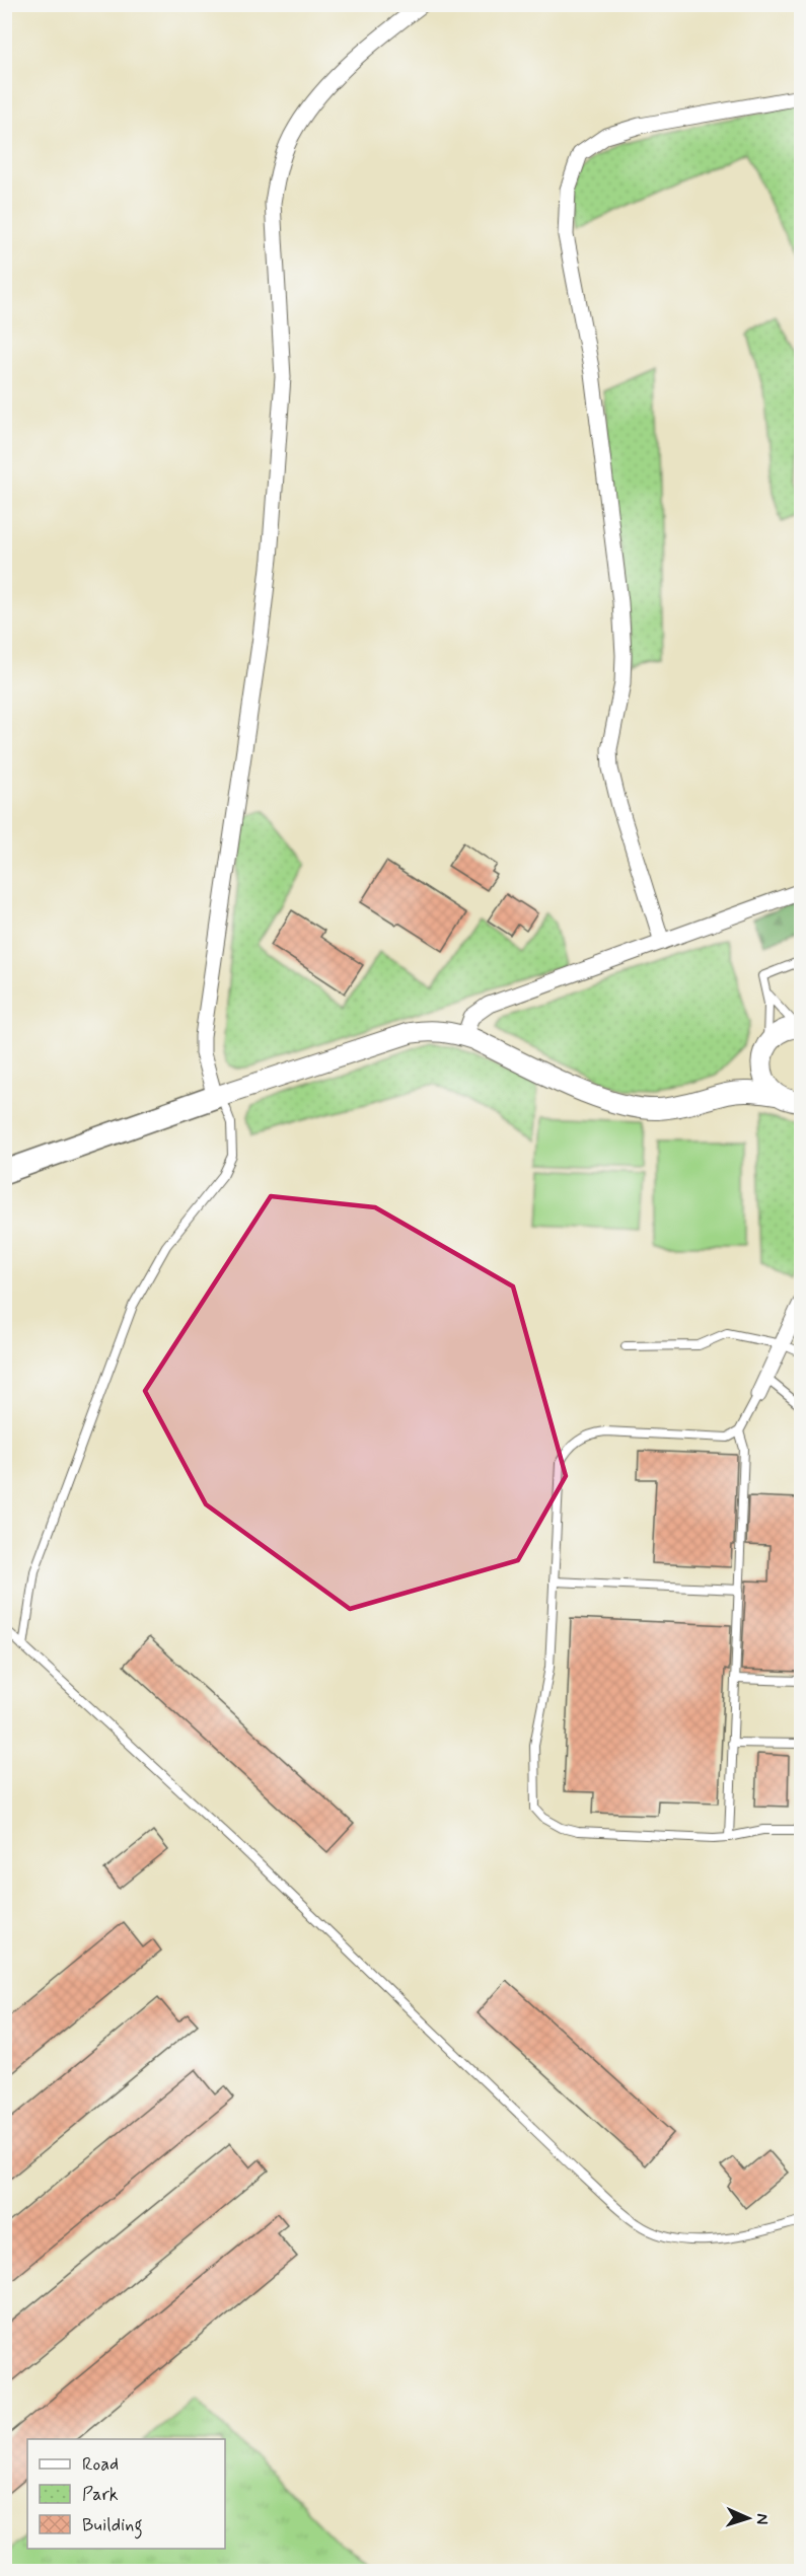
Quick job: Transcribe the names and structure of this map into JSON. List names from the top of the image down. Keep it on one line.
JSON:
{"legend":["Road","Park","Building"],"north":"right"}
